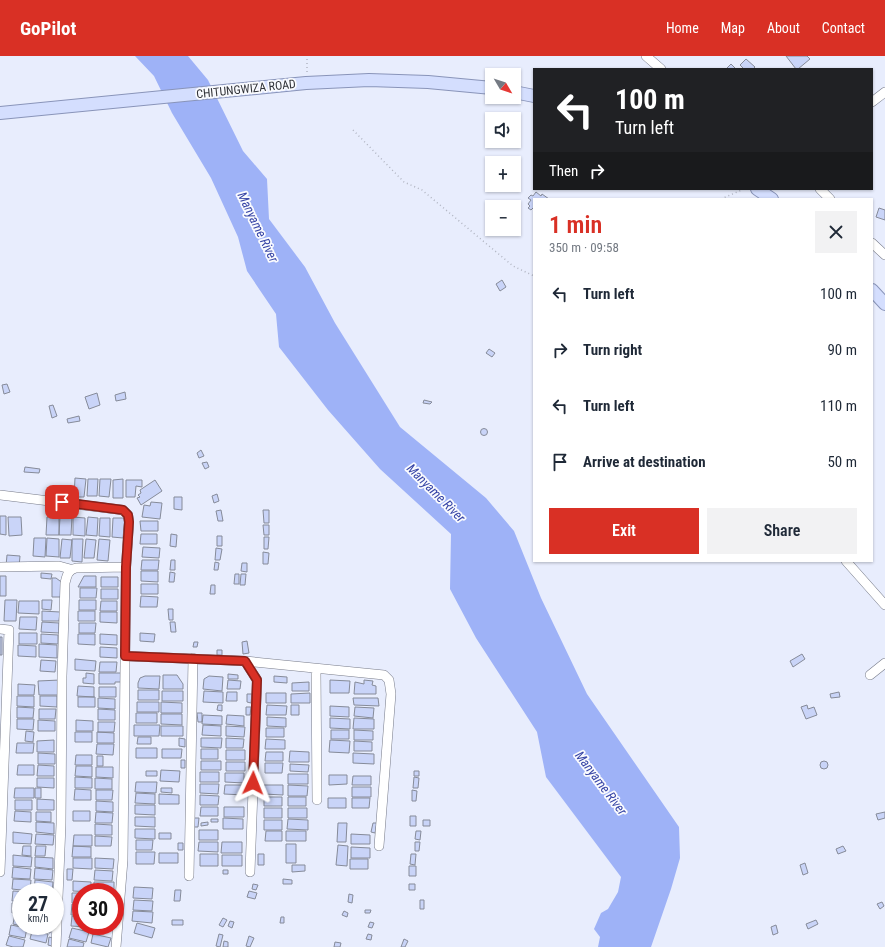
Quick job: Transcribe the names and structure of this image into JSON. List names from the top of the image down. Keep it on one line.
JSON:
{"streets":{"main road":["CHITUNGWIZA ROAD"]},"water":["Manyame River"],"north":"bottom right","page":{"header":"GoPilot","nav":["Home","Map","About","Contact"],"map_buttons":["+","−"],"turn":["100 m","Turn left"],"then":"Then","heading":["1 min","350 m · 09:58"],"list":[{"name":"Turn left","value":"100 m"},{"name":"Turn right","value":"90 m"},{"name":"Turn left","value":"110 m"},{"name":"Arrive at destination","value":"50 m"}],"buttons":["Exit","Share"],"speed":"27 km/h","limit":"30"}}
